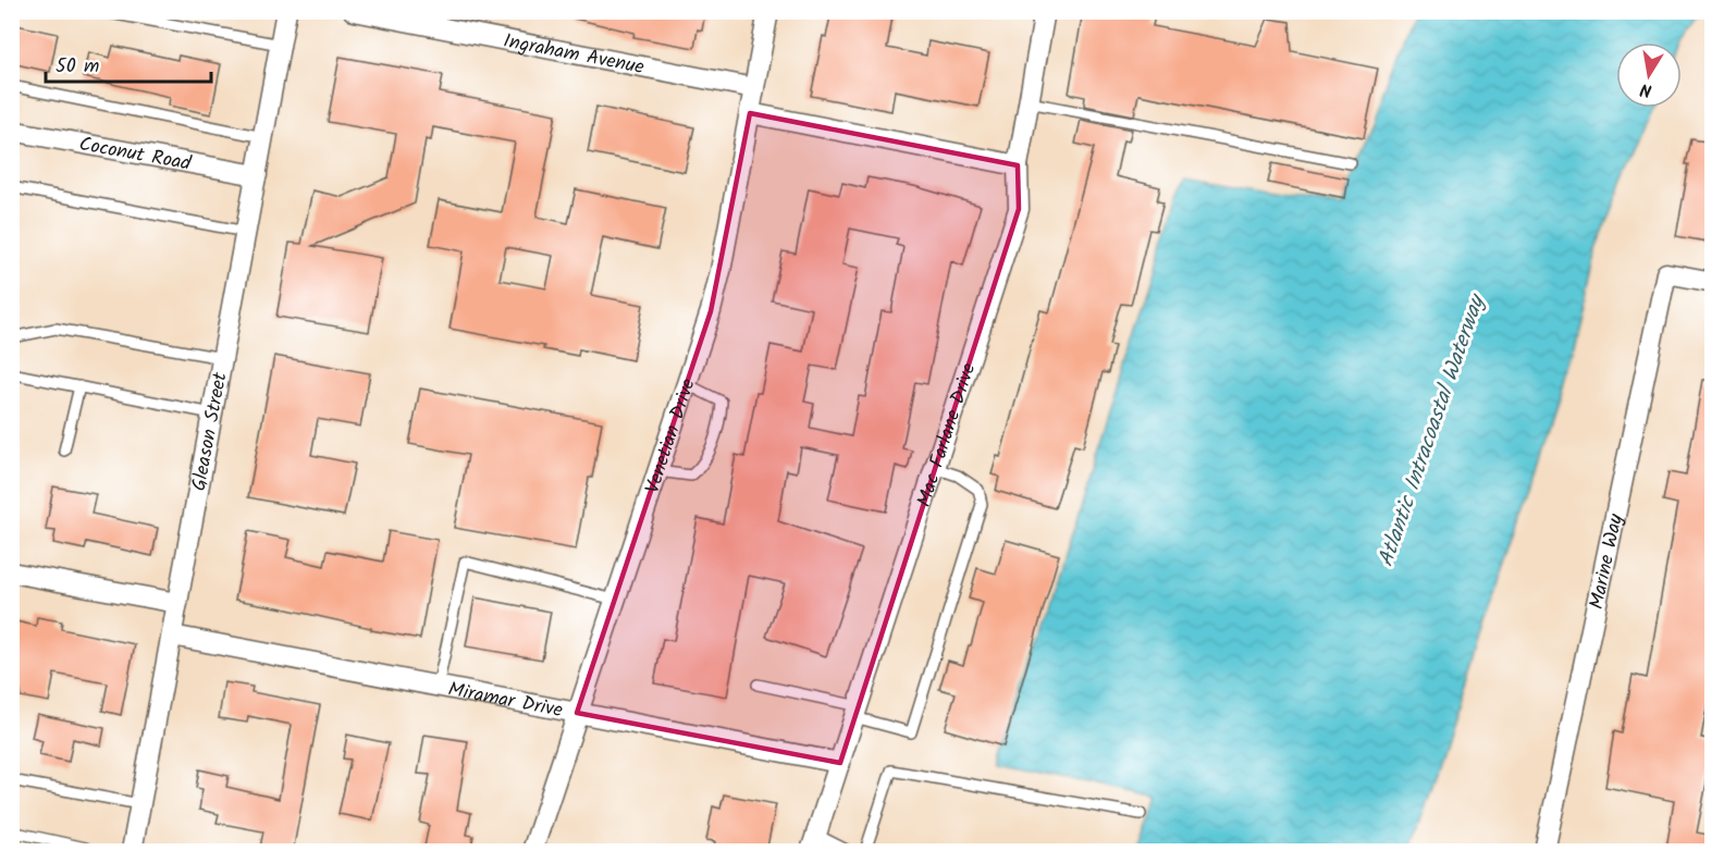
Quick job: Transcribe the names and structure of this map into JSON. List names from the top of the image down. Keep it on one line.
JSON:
{"streets":{"street":["Ingraham Avenue","Coconut Road","Gleason Street","Mac Farlane Drive","Venetian Drive","Marine Way","Miramar Drive"]},"crossings":[["Ingraham Avenue","Venetian Drive"],["Coconut Road","Gleason Street"],["Gleason Street","Miramar Drive"],["Mac Farlane Drive","Miramar Drive"],["Venetian Drive","Miramar Drive"]],"water":["Atlantic Intracoastal Waterway"],"scale_bar":"50 m","north":"bottom"}
